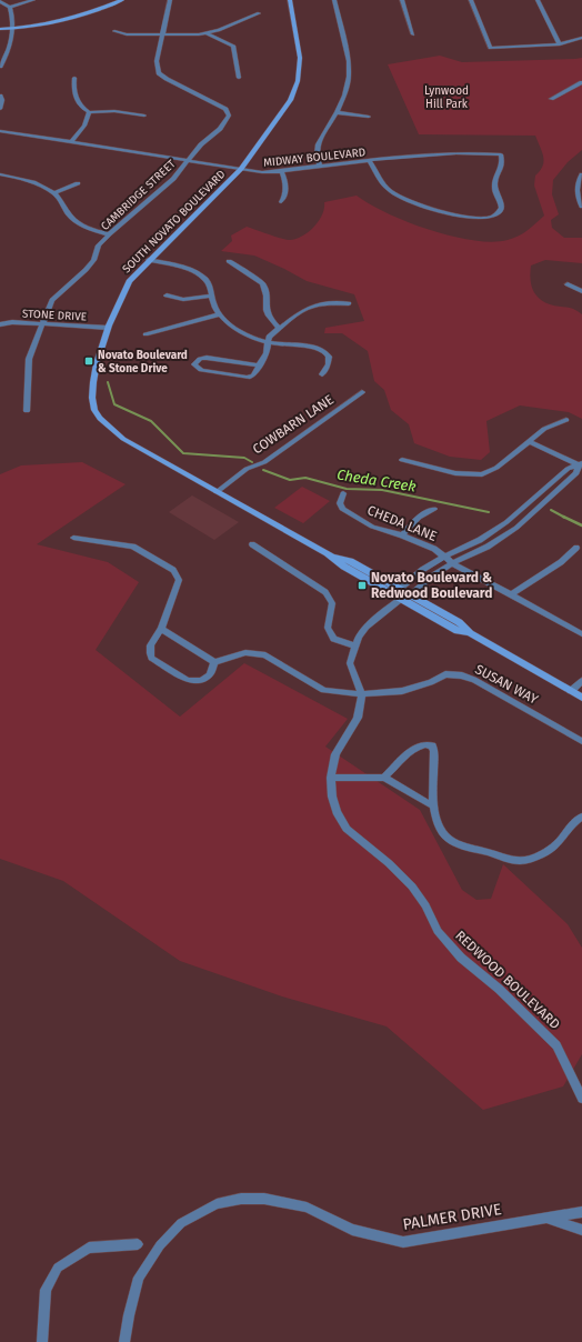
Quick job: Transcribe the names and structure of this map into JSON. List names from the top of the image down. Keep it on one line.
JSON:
{"streets":{"main road":["SOUTH NOVATO BOULEVARD"],"street":["MIDWAY BOULEVARD","CAMBRIDGE STREET","STONE DRIVE","COWBARN LANE","CHEDA LANE","SUSAN WAY","REDWOOD BOULEVARD","PALMER DRIVE"]},"crossings":[["MIDWAY BOULEVARD","CAMBRIDGE STREET"],["MIDWAY BOULEVARD","SOUTH NOVATO BOULEVARD"],["CAMBRIDGE STREET","STONE DRIVE"],["SOUTH NOVATO BOULEVARD","STONE DRIVE"],["SOUTH NOVATO BOULEVARD","COWBARN LANE"],["SUSAN WAY","REDWOOD BOULEVARD"]],"water":["Cheda Creek"],"parks":["Lynwood Hill Park"],"places":{"transit":["Novato Boulevard & Stone Drive","Novato Boulevard & Redwood Boulevard"]}}
